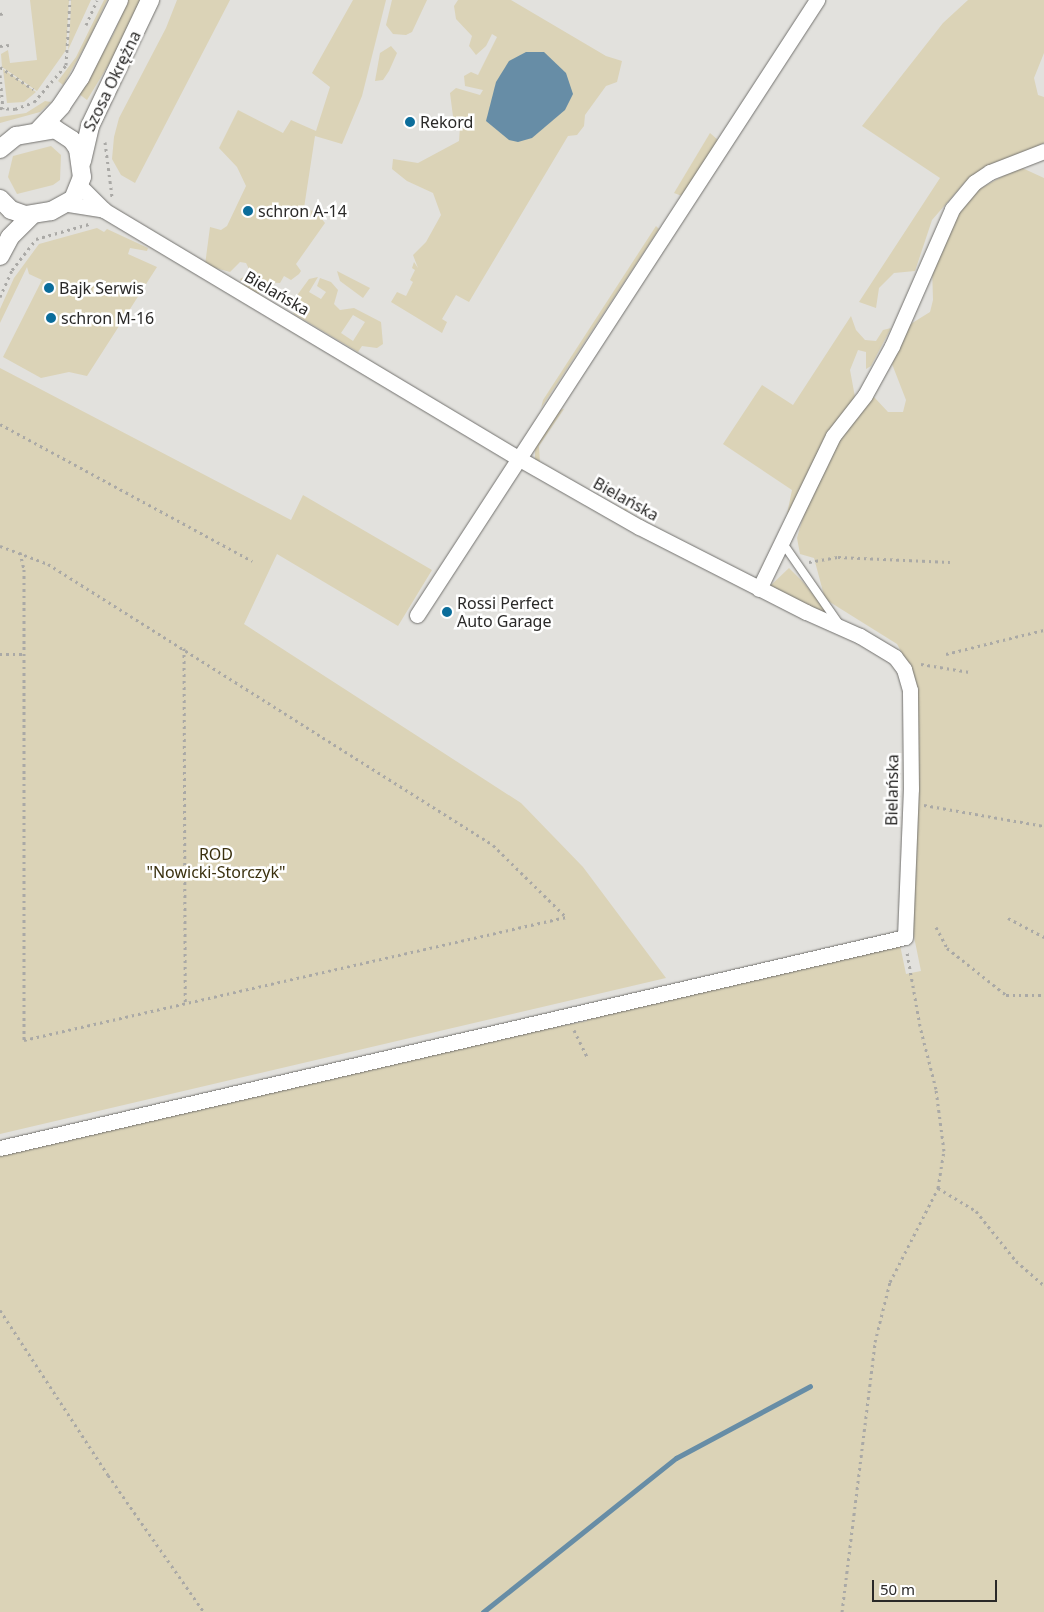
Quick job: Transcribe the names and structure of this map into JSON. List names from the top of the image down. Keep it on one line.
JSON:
{"streets":{"street":["Szosa Okrężna","Bielańska"]},"crossings":[["Szosa Okrężna","Bielańska"]],"parks":["ROD \"Nowicki-Storczyk\""],"places":["Rekord","schron A-14","Bajk Serwis","schron M-16","Rossi Perfect Auto Garage"],"scale_bar":"50 m"}
